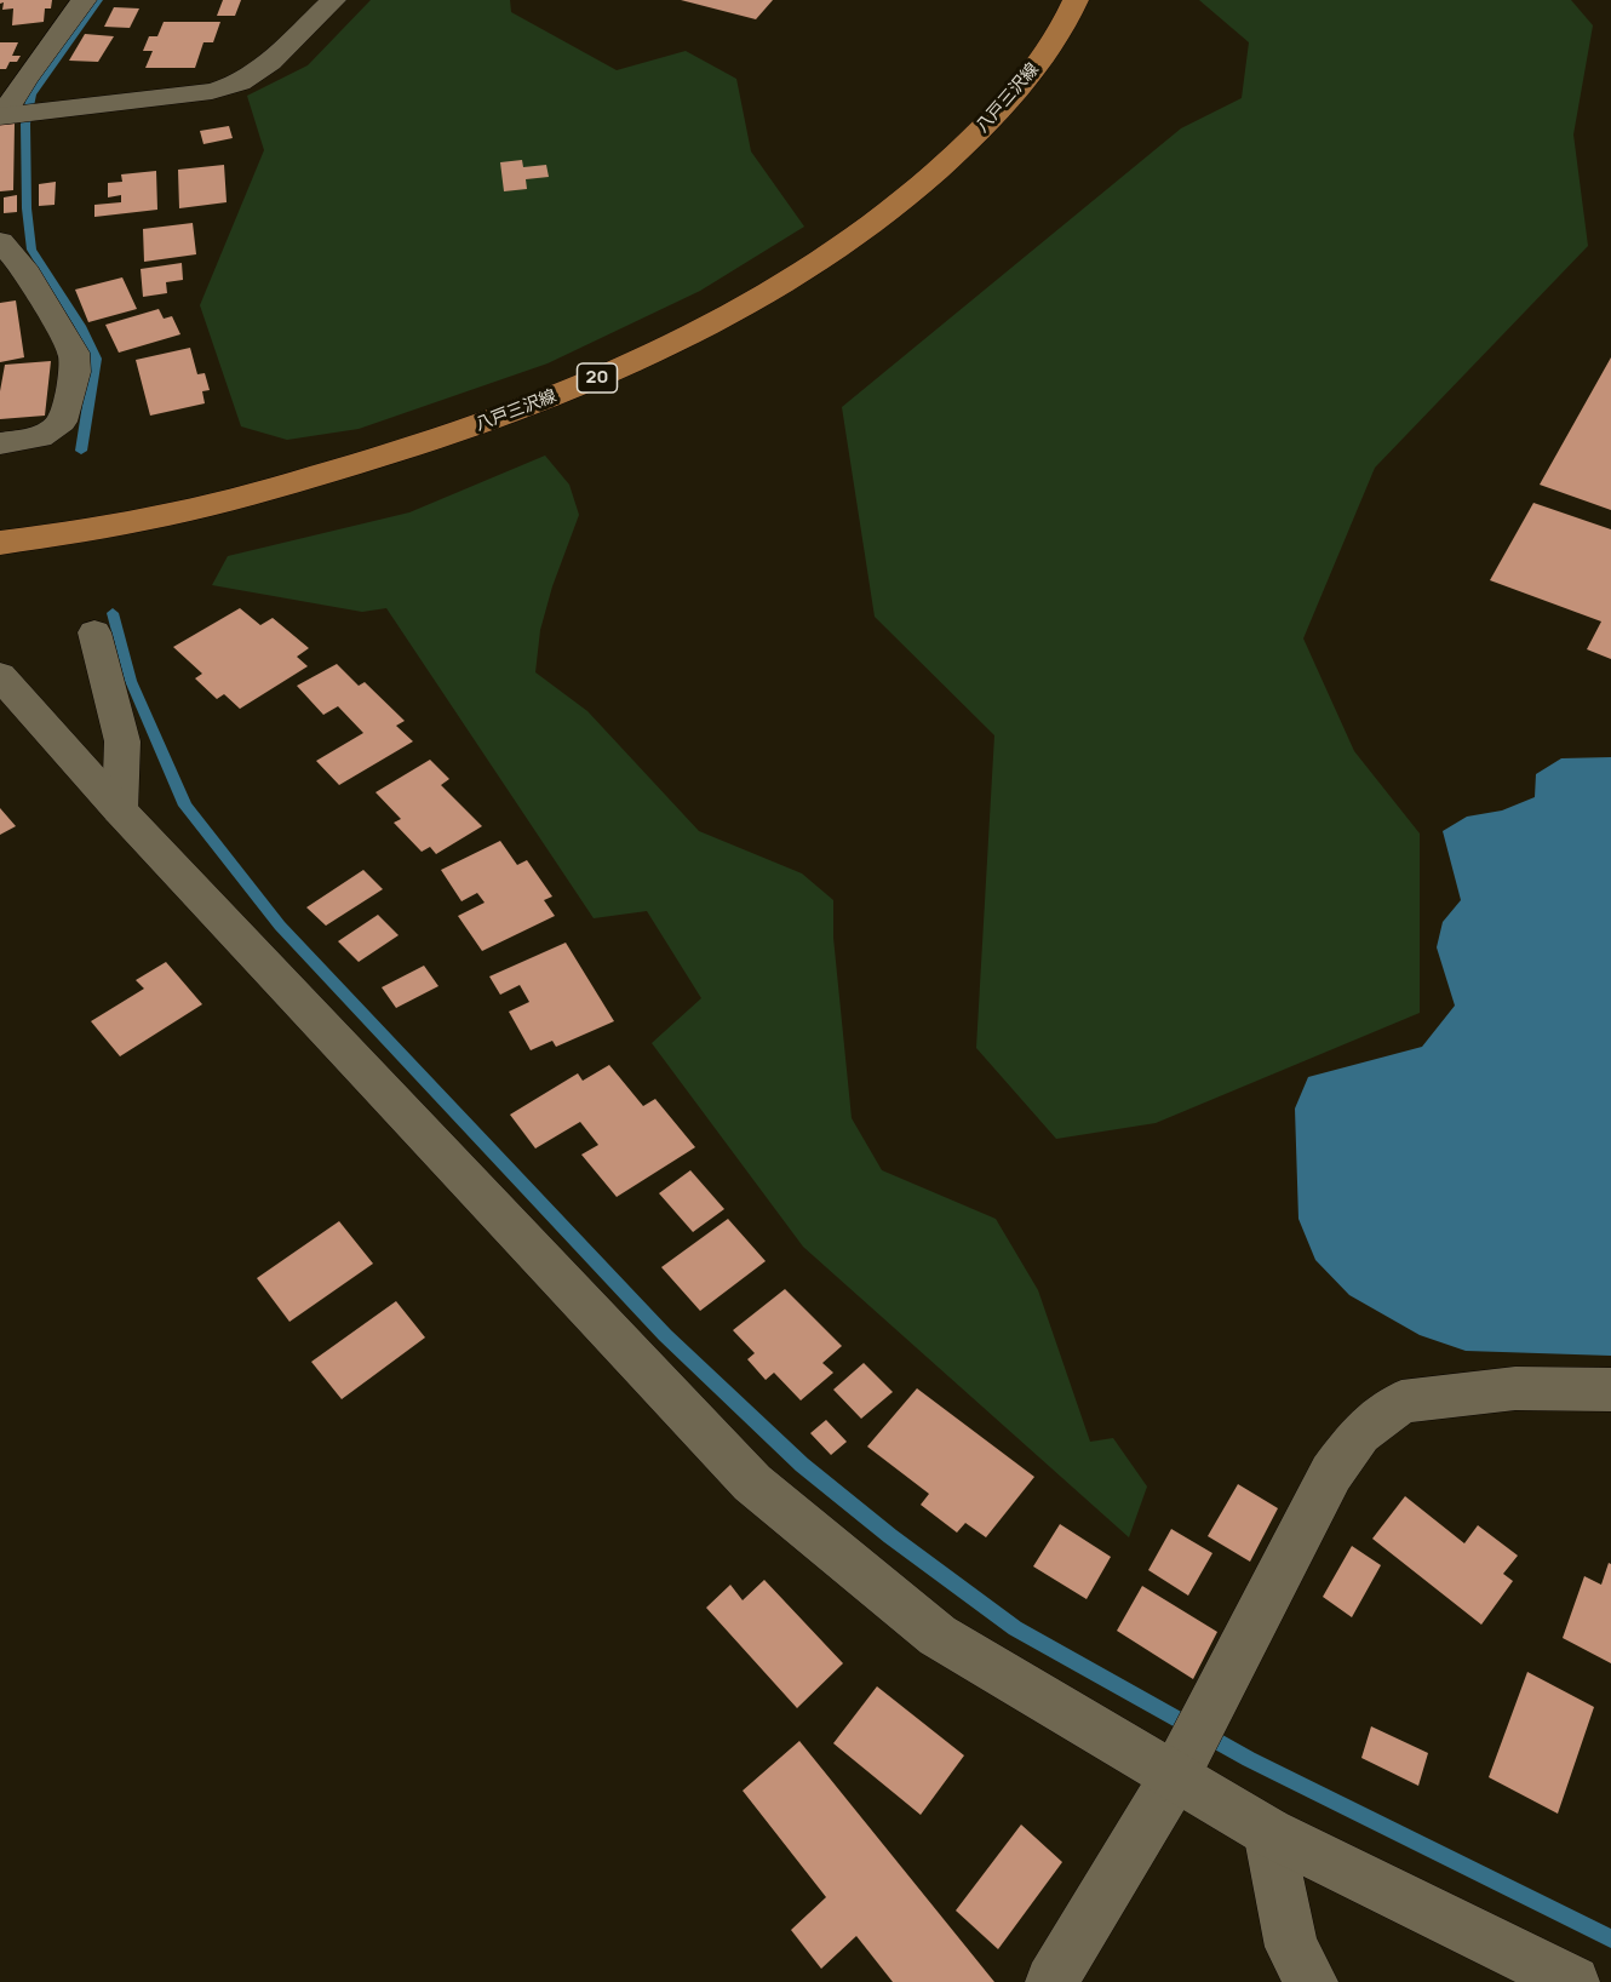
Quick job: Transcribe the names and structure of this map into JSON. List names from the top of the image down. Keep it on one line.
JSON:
{"streets":{"main road":["八戸三沢線","20"]}}
